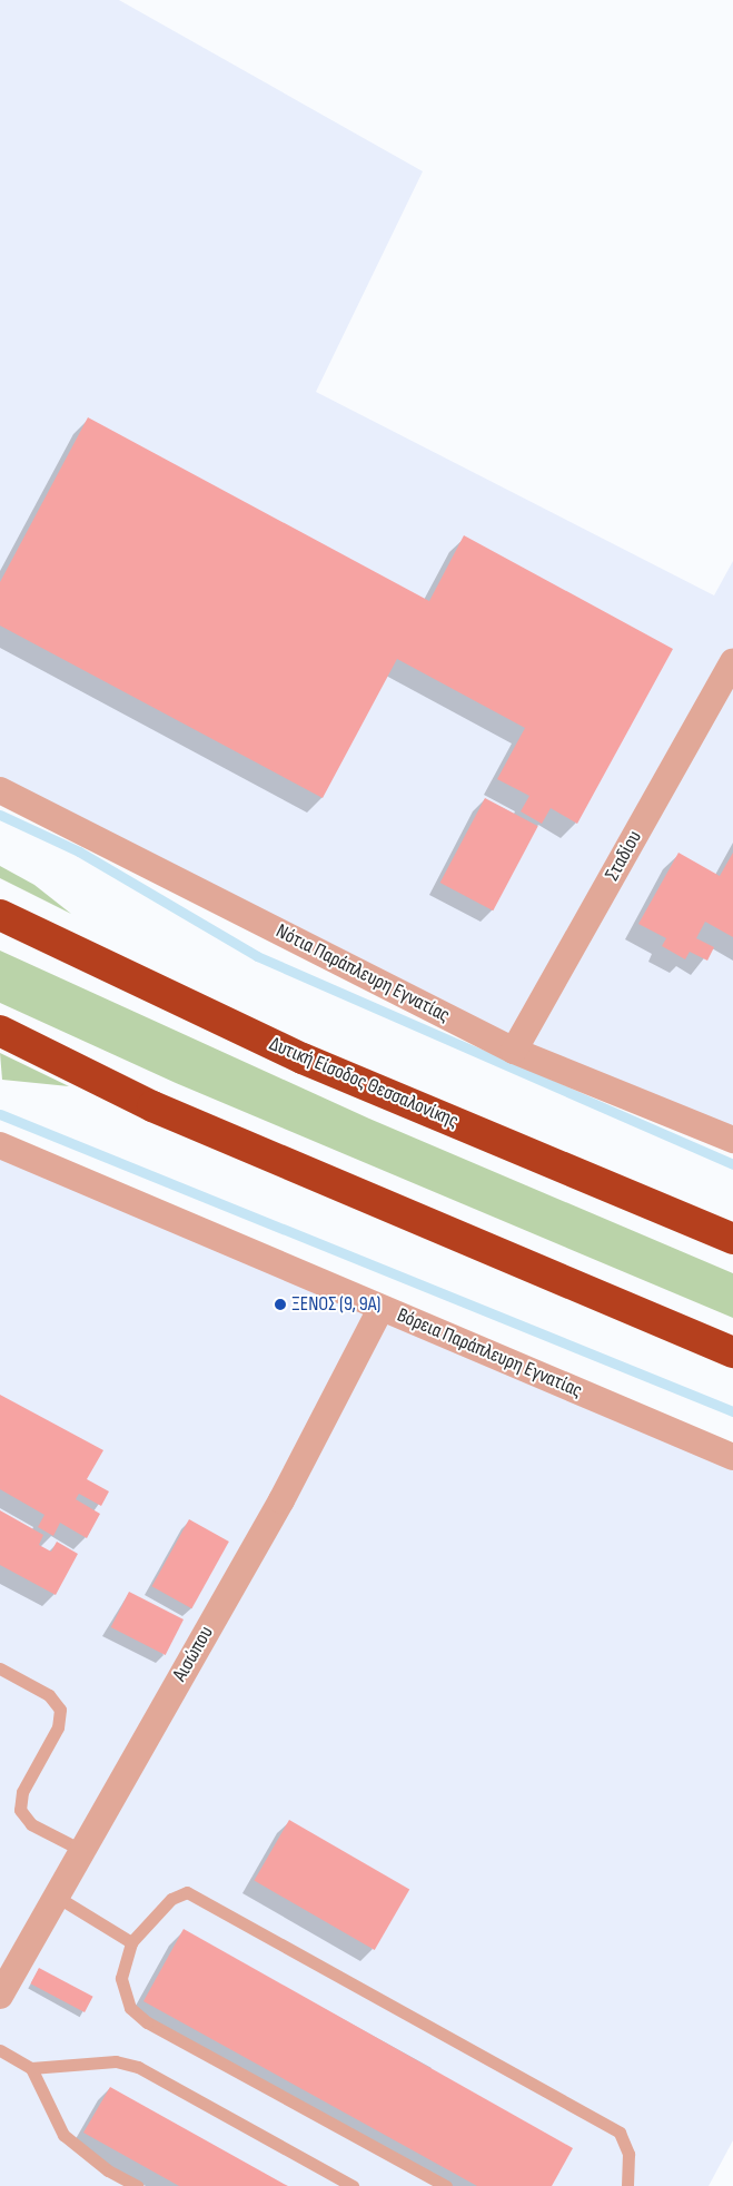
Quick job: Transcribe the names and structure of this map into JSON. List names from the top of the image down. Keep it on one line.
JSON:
{"streets":{"highway":["Δυτική Είσοδος Θεσσαλονίκης"],"street":["Σταδίου","Νότια Παράπλευρη Εγνατίας","Βόρεια Παράπλευρη Εγνατίας","Αισώπου"]},"crossings":[["Σταδίου","Νότια Παράπλευρη Εγνατίας"],["Βόρεια Παράπλευρη Εγνατίας","Αισώπου"]],"places":["ΞΕΝΟΣ (9, 9Α)"]}
